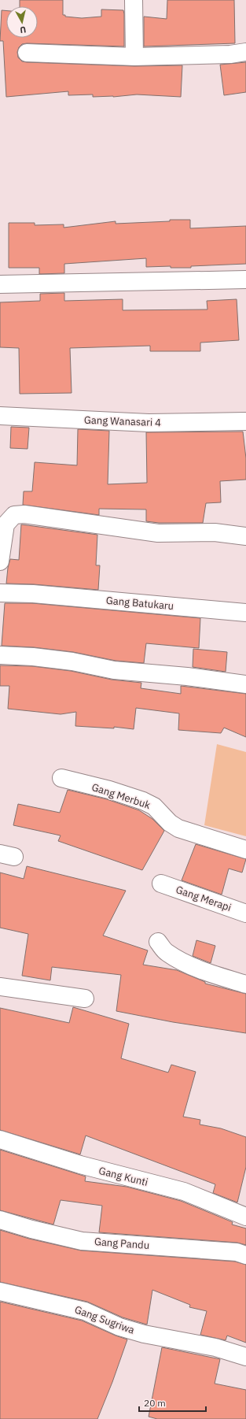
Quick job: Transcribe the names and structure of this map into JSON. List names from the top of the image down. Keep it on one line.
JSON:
{"streets":{"street":["Gang Wanasari 4","Gang Batukaru","Gang Merbuk","Gang Merapi","Gang Kunti","Gang Pandu","Gang Sugriwa"]},"scale_bar":"20 m","north":"bottom"}
